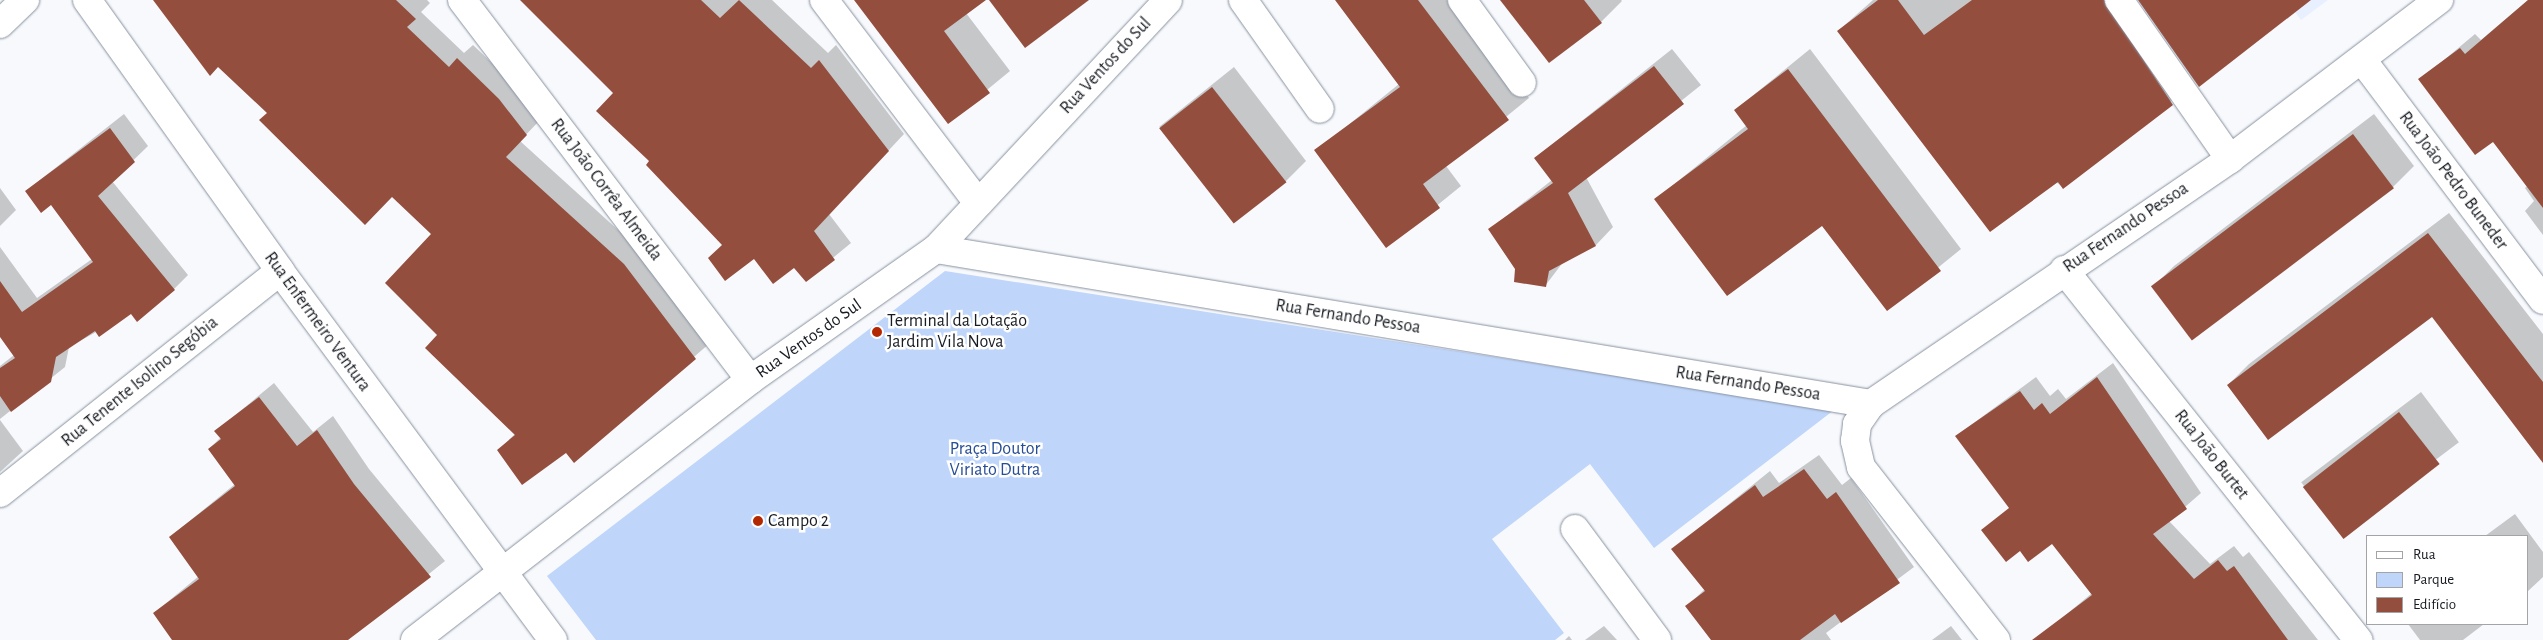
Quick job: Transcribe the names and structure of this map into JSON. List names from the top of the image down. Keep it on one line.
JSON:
{"streets":{"street":["Rua Ventos do Sul","Rua João Pedro Buneder","Rua João Corrêa Almeida","Rua Fernando Pessoa","Rua Enfermeiro Ventura","Rua Tenente Isolino Segóbia","Rua João Burtet"]},"crossings":[["Rua Ventos do Sul","Rua João Corrêa Almeida"],["Rua Ventos do Sul","Rua Fernando Pessoa"],["Rua Ventos do Sul","Rua Enfermeiro Ventura"],["Rua João Pedro Buneder","Rua Fernando Pessoa"],["Rua Fernando Pessoa","Rua João Burtet"],["Rua Enfermeiro Ventura","Rua Tenente Isolino Segóbia"]],"parks":["Praça Doutor Viriato Dutra"],"places":["Terminal da Lotação Jardim Vila Nova","Campo 2"],"legend":["Rua","Parque","Edifício"]}
